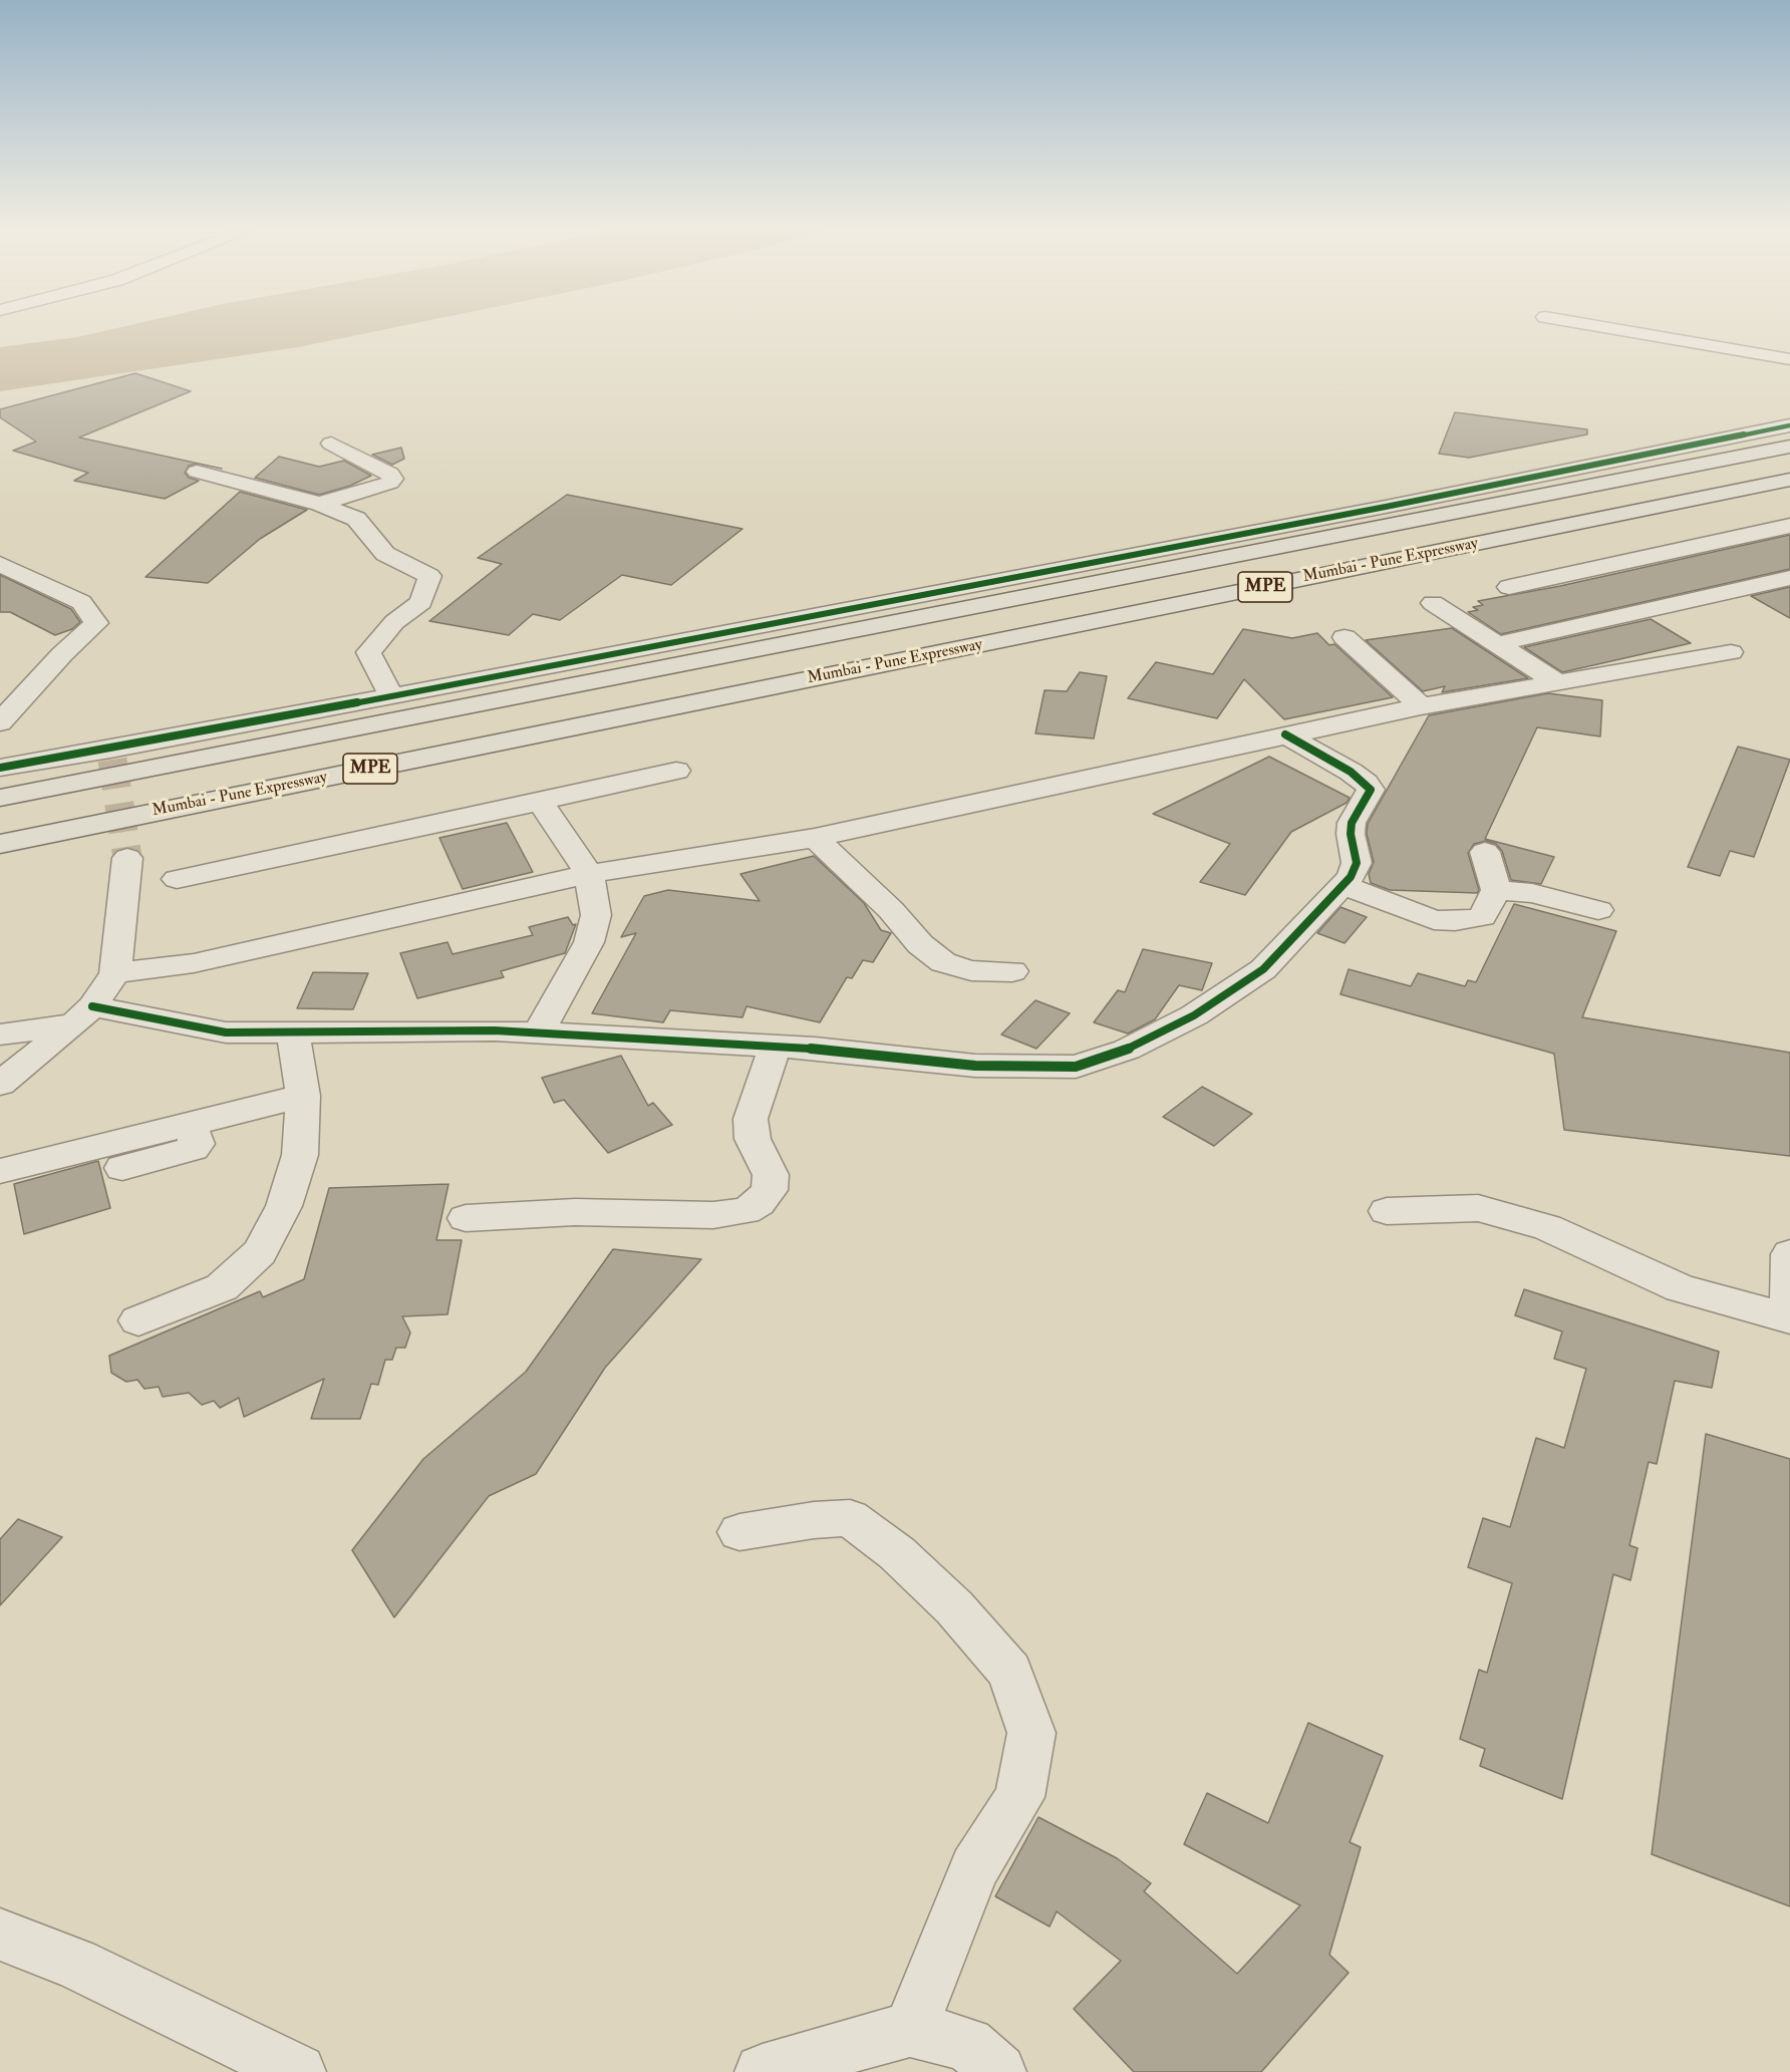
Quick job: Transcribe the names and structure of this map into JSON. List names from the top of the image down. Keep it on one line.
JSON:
{"streets":{"highway":["Mumbai - Pune Expressway","MPE"]}}
